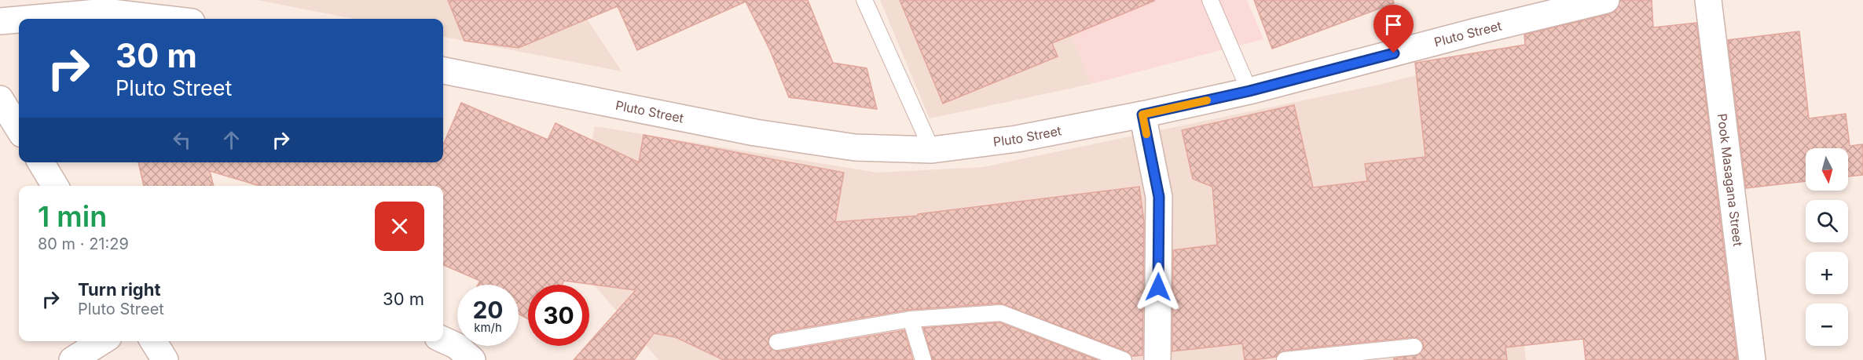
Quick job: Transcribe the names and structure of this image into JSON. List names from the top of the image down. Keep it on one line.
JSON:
{"streets":{"street":["Pluto Street","Pook Masagana Street"]},"north":"bottom","page":{"turn":["30 m","Pluto Street"],"map_buttons":["+","−"],"heading":["1 min","80 m · 21:29"],"list":[{"name":"Turn right","note":"Pluto Street","value":"30 m"}],"speed":"20 km/h","limit":"30"}}
